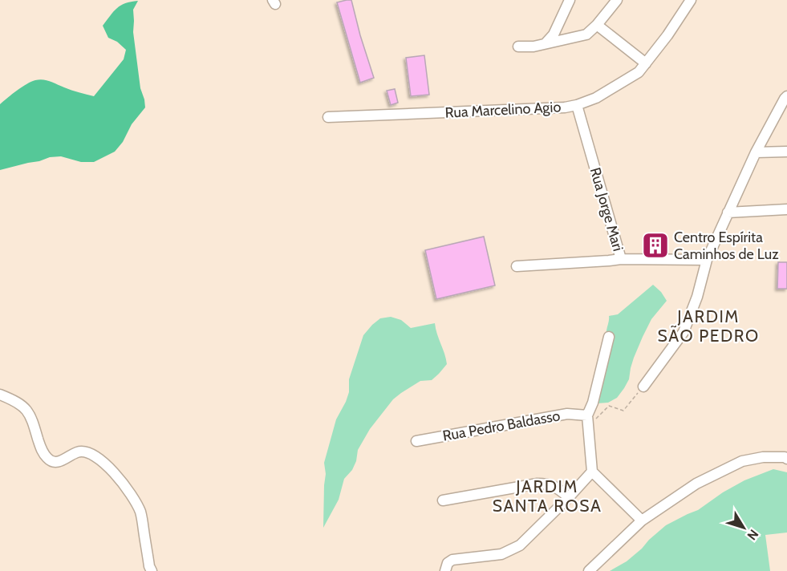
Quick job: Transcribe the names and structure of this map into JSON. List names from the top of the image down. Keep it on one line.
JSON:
{"streets":{"street":["Rua Marcelino Agio","Rua Jorge Mari","Rua Pedro Baldasso"]},"crossings":[["Rua Marcelino Agio","Rua Jorge Mari"]],"districts":["JARDIM SÃO PEDRO","JARDIM SANTA ROSA"],"places":{"building":["Centro Espírita Caminhos de Luz"]},"north":"bottom right"}
